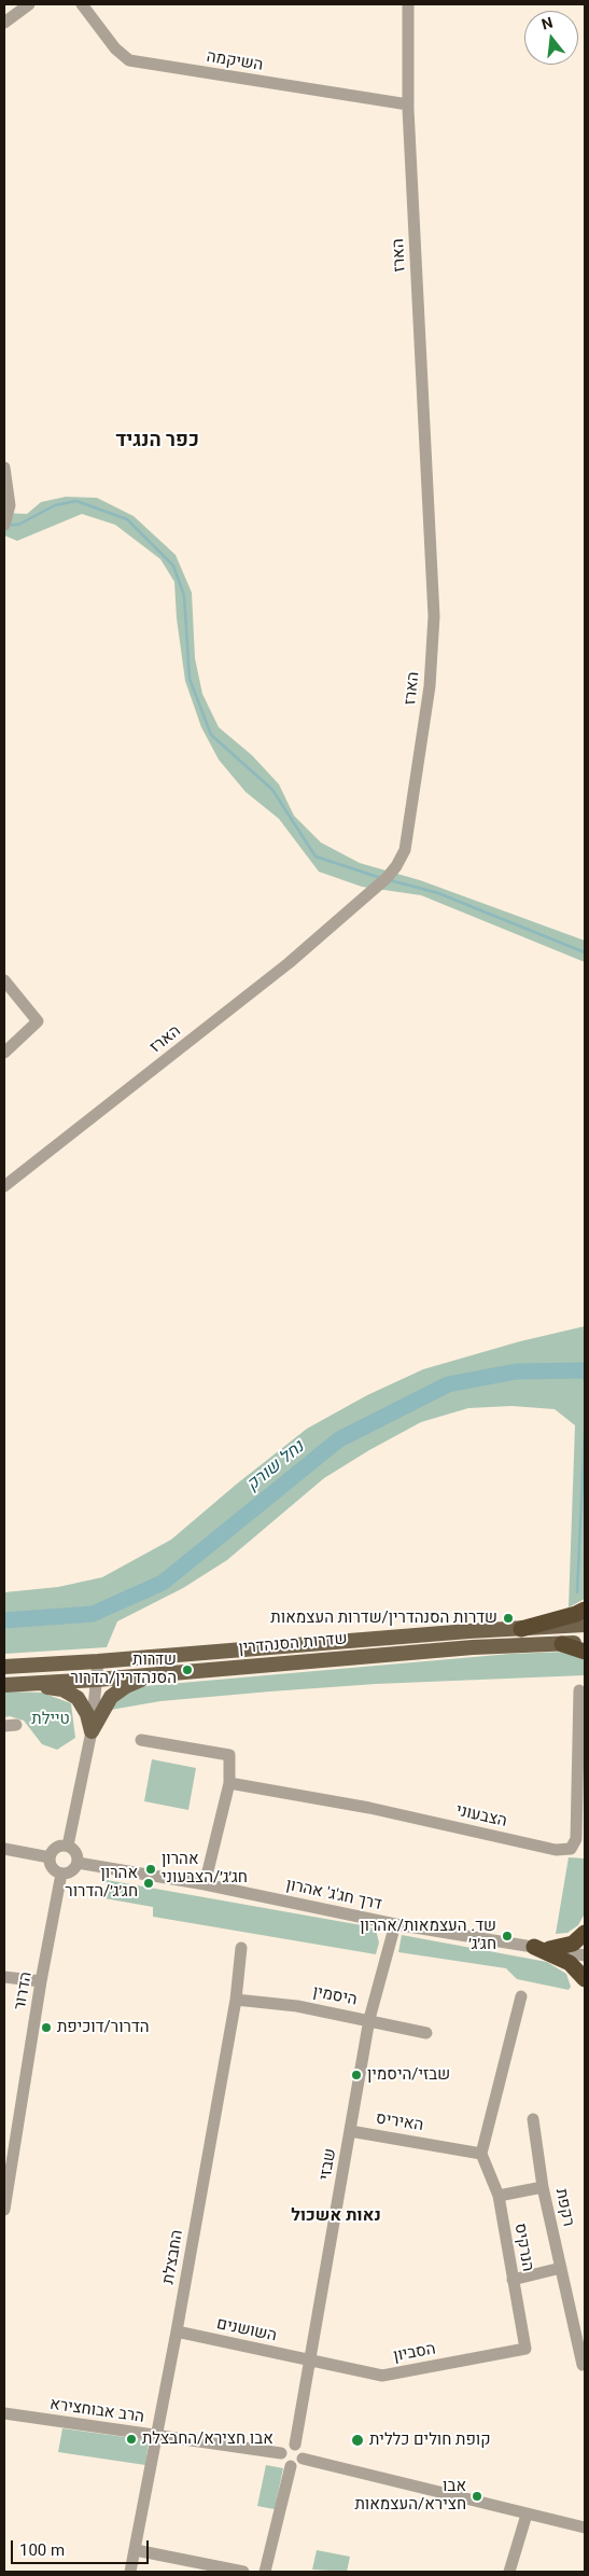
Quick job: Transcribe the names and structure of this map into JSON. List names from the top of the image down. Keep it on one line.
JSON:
{"streets":{"main road":["שדרות הסנהדרין"],"street":["השיקמה","הארז","הצבעוני","דרך חג'ג' אהרון","הדרור","היסמין","האיריס","שבזי","רקפת","הנרקיס","החבצלת","השושנים","הסביון","הרב אבוחצירא"]},"crossings":[["השיקמה","הארז"],["דרך חג'ג' אהרון","הדרור"],["דרך חג'ג' אהרון","שבזי"],["היסמין","שבזי"],["היסמין","החבצלת"],["האיריס","שבזי"],["האיריס","הנרקיס"],["שבזי","השושנים"],["שבזי","הסביון"],["שבזי","הרב אבוחצירא"],["הנרקיס","הסביון"],["החבצלת","השושנים"],["החבצלת","הרב אבוחצירא"],["השושנים","הסביון"]],"districts":["כפר הנגיד","נאות אשכול"],"water":["נחל שורק"],"parks":["טיילת"],"places":["שדרות הסנהדרין/שדרות העצמאות","שדרות הסנהדרין/הדרור","אהרון חג׳ג׳/הצבעוני","אהרון חג׳ג׳/הדרור","שד. העצמאות/אהרון חג׳ג׳","הדרור/דוכיפת","שבזי/היסמין","אבו חצירא/החבצלת","קופת חולים כללית","אבו חצירא/העצמאות"],"scale_bar":"100 m","north":"top"}
